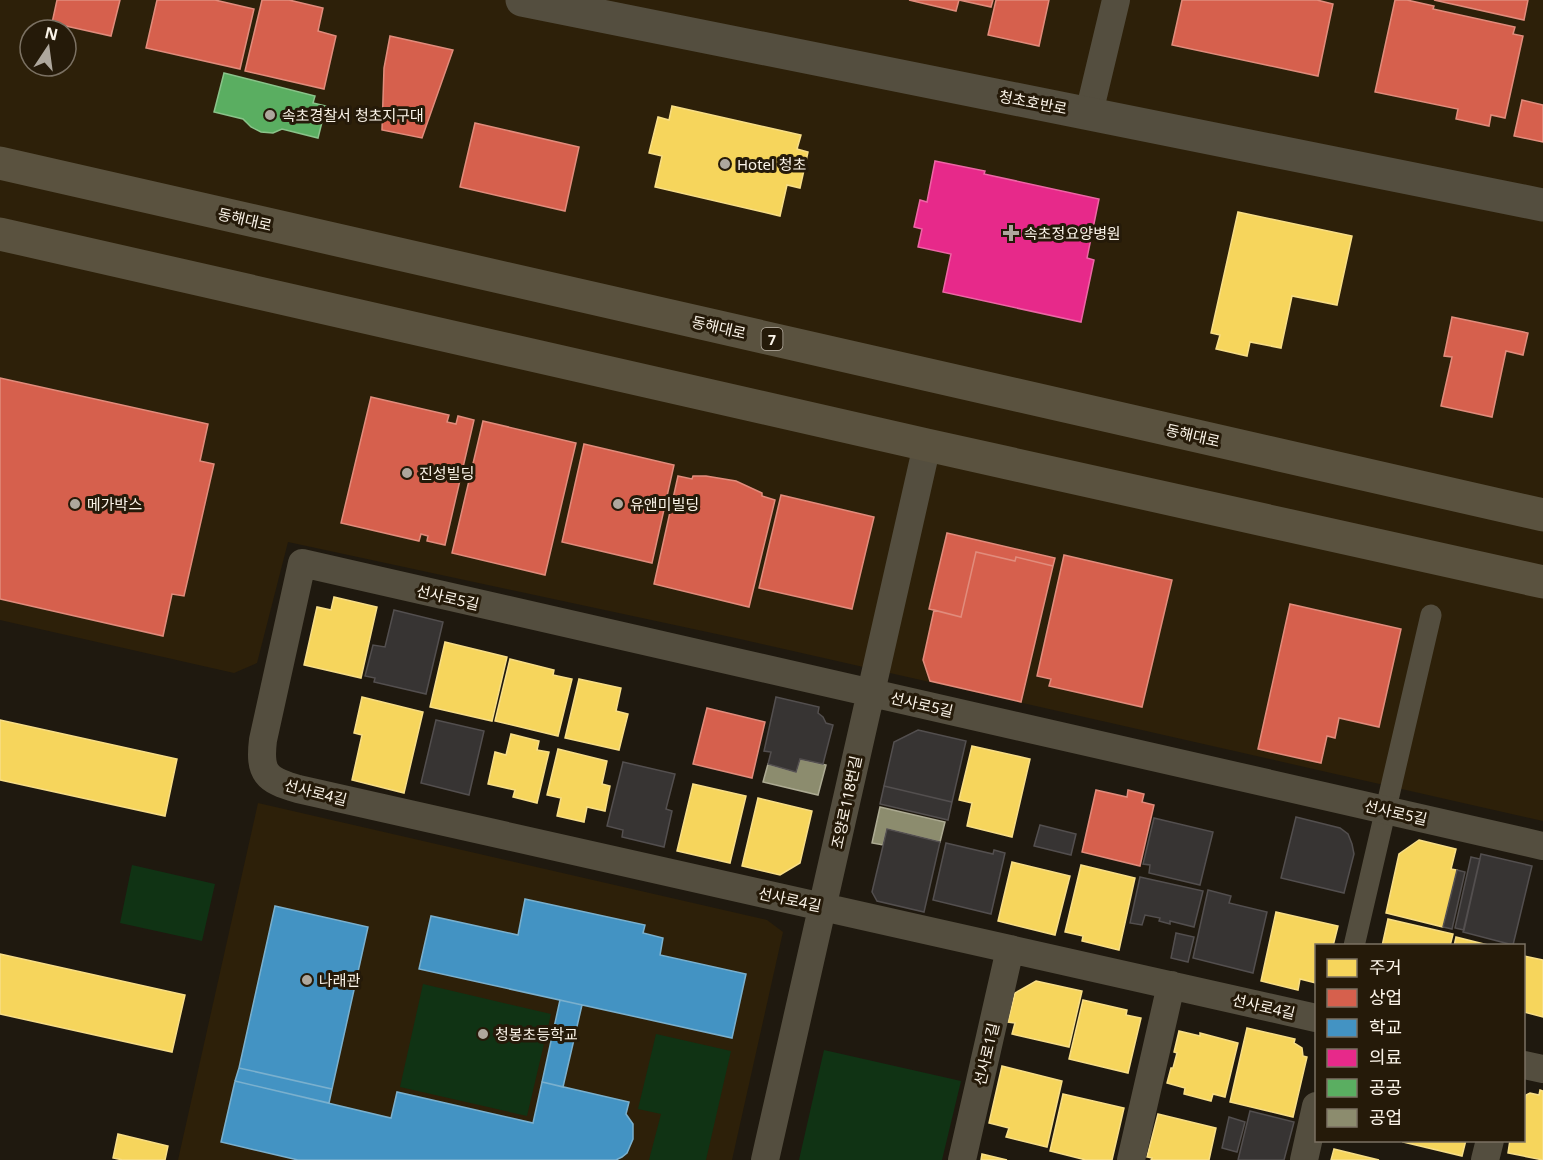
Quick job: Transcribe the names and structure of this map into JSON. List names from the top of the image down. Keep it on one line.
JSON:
{"streets":{"main road":["동해대로","7"],"street":["청초호반로","선사로5길","선사로4길","조양로118번길","선사로1길"]},"crossings":[["선사로5길","선사로4길"],["선사로5길","조양로118번길"],["선사로4길","조양로118번길"],["선사로4길","선사로1길"]],"places":{"other":["속초경찰서 청초지구대","Hotel 청초","진성빌딩","메가박스","유앤미빌딩","나래관","청봉초등학교"],"health":["속초정요양병원"]},"legend":["주거","상업","학교","의료","공공","공업"],"north":"top"}
